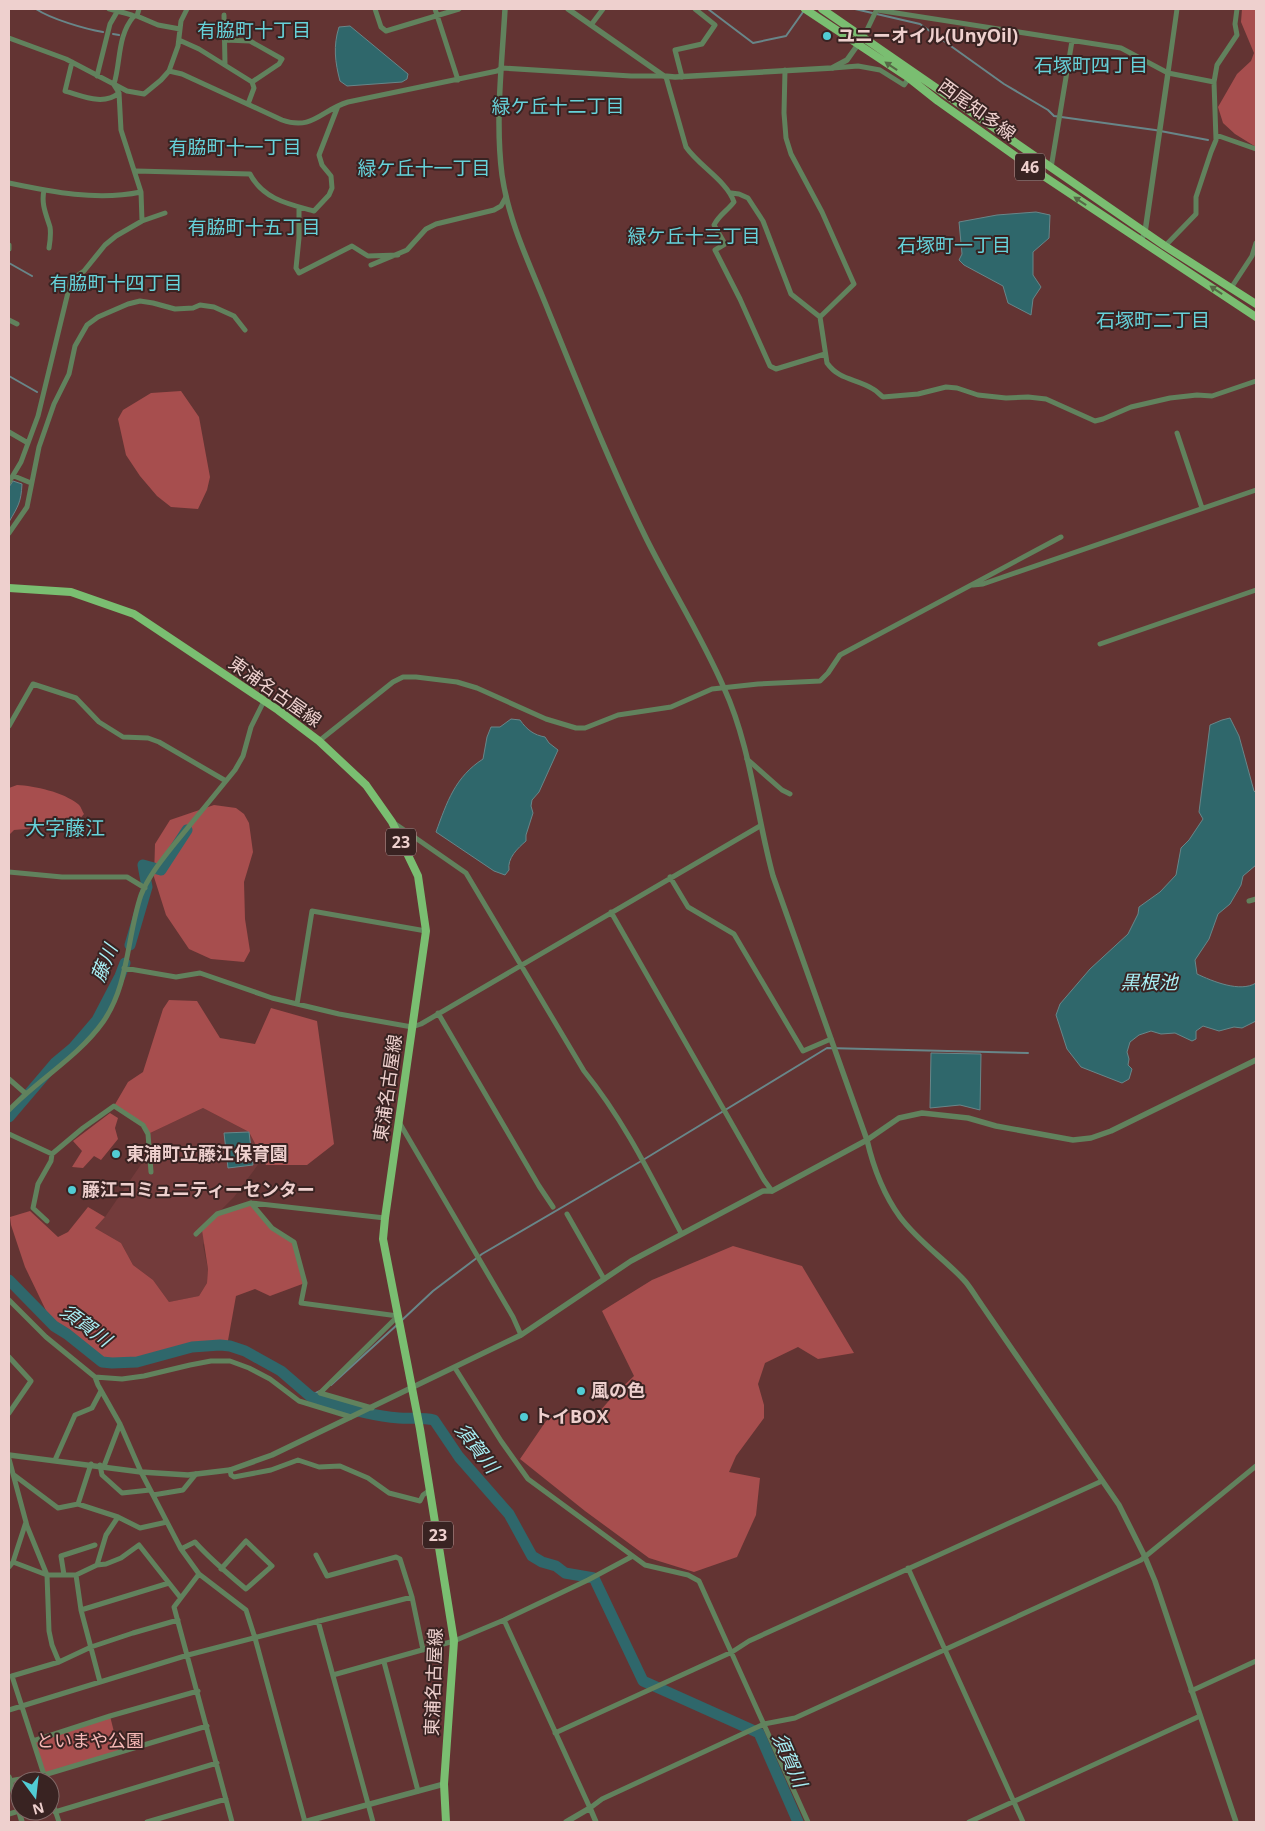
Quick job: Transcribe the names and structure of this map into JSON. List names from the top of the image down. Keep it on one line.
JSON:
{"streets":{"main road":["西尾知多線","46","東浦名古屋線","23"]},"districts":["有脇町十丁目","石塚町四丁目","緑ケ丘十二丁目","有脇町十一丁目","緑ケ丘十一丁目","有脇町十五丁目","緑ケ丘十三丁目","石塚町一丁目","有脇町十四丁目","石塚町二丁目","大字藤江"],"water":["藤川","黒根池","須賀川"],"parks":["といまや公園"],"places":["ユニーオイル(UnyOil)","東浦町立藤江保育園","藤江コミュニティーセンター","風の色","トイBOX"],"north":"bottom"}
